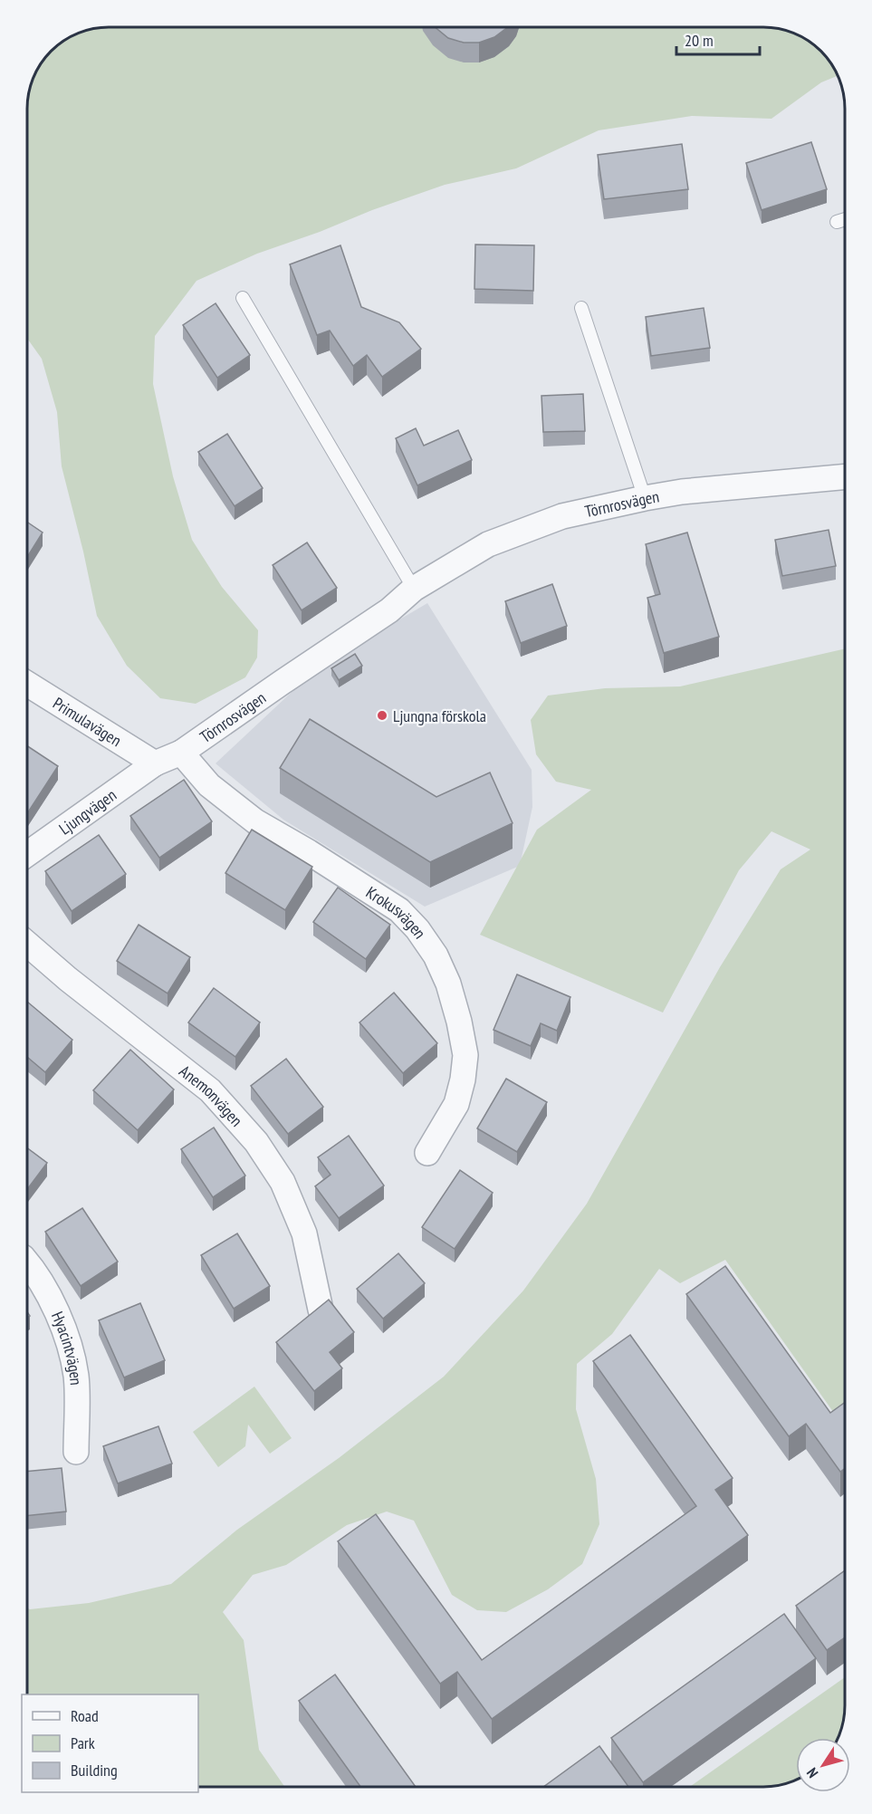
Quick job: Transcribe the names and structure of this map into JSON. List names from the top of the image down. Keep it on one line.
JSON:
{"streets":{"street":["Törnrosvägen","Primulavägen","Ljungvägen","Krokusvägen","Anemonvägen","Hyacintvägen"]},"crossings":[["Törnrosvägen","Primulavägen"],["Törnrosvägen","Ljungvägen"],["Törnrosvägen","Krokusvägen"],["Primulavägen","Ljungvägen"]],"places":["Ljungna förskola"],"legend":["Road","Park","Building"],"scale_bar":"20 m","north":"bottom left"}
